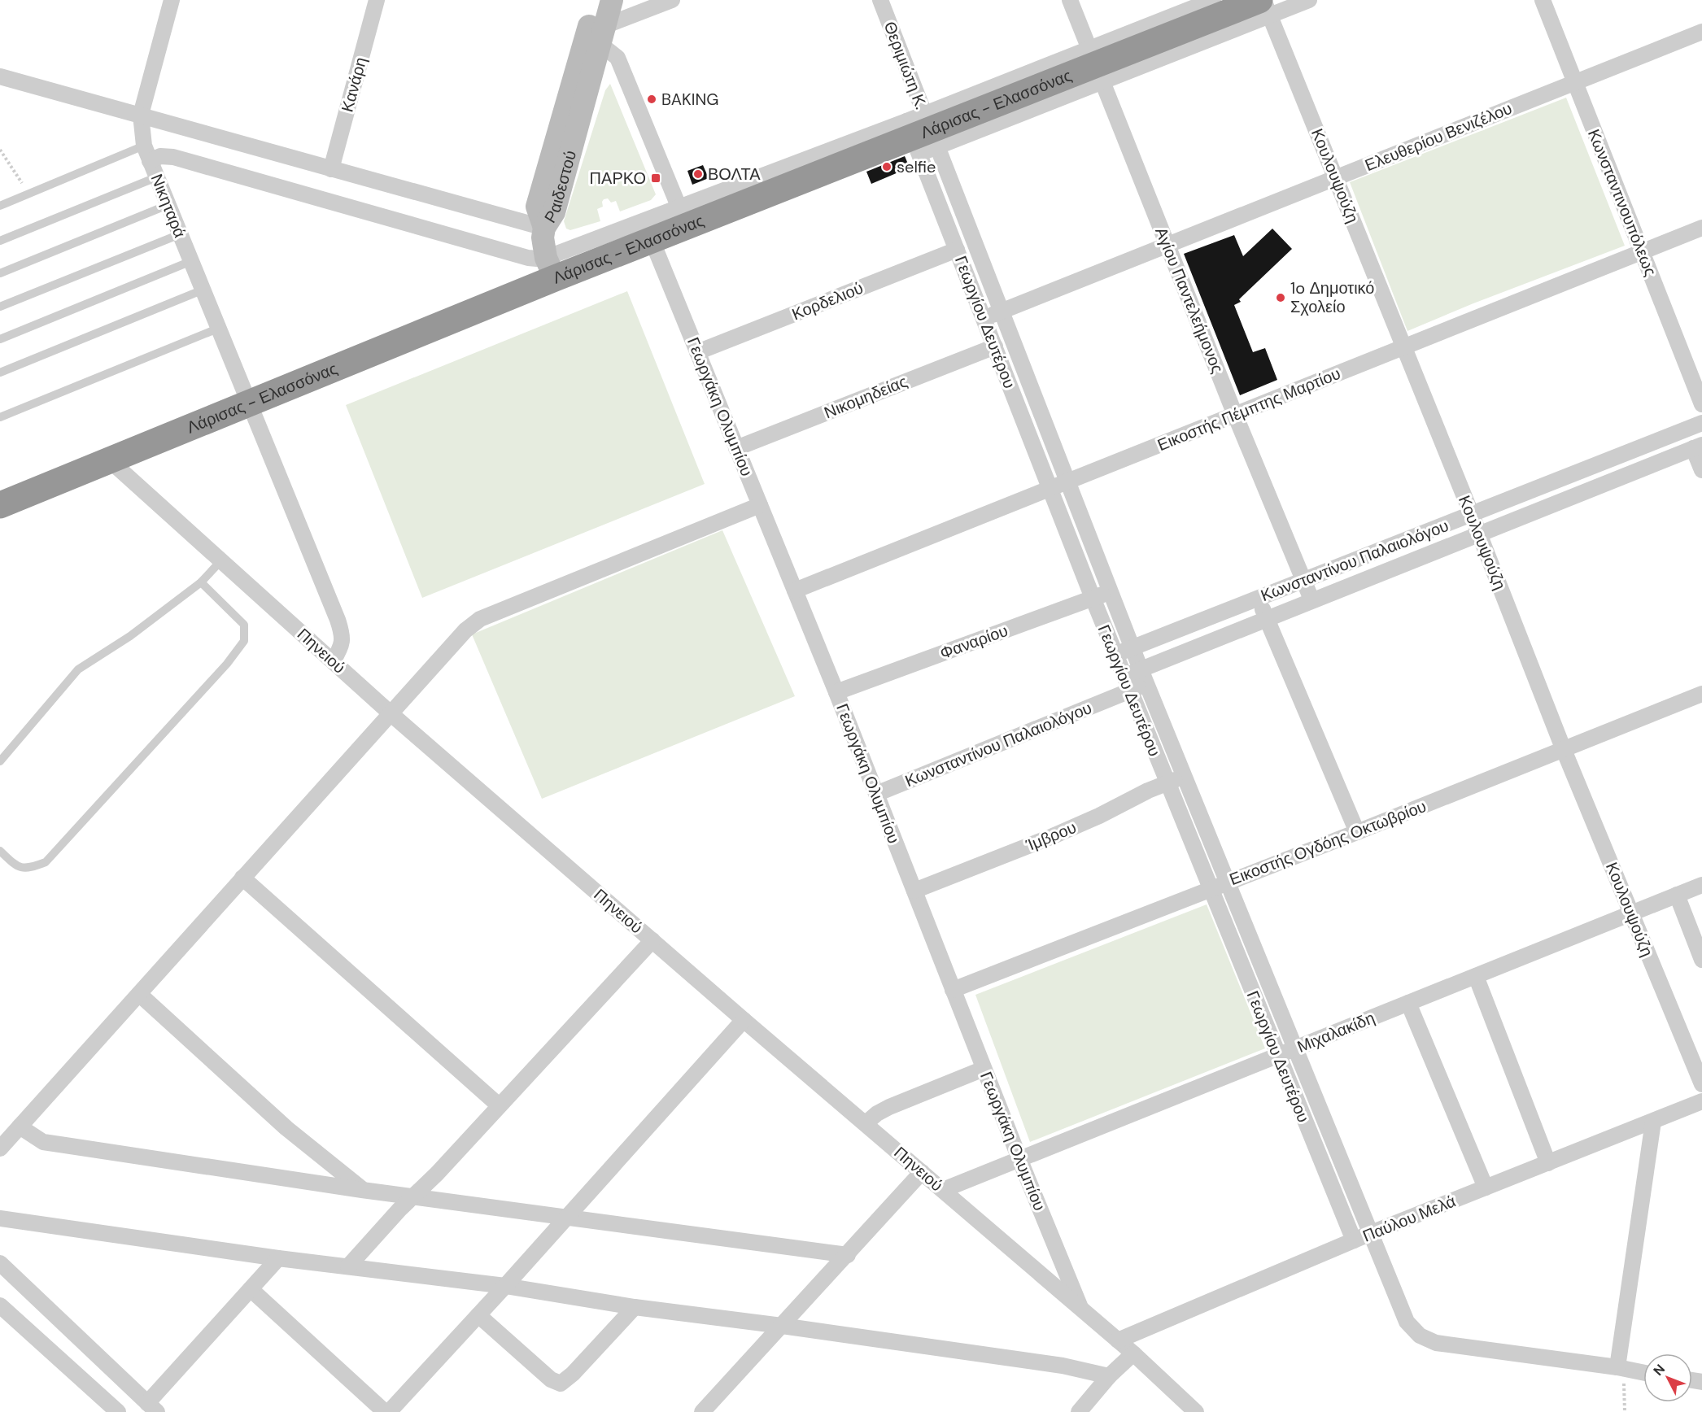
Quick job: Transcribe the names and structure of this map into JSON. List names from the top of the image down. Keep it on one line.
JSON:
{"streets":{"highway":["Λάρισας - Ελασσόνας"],"street":["Θεριμιώτη Κ.","Κανάρη","Ελευθερίου Βενιζέλου","Κουλουψούζη","Ραιδεστού","Κωνσταντινουπόλεως","Νικηταρά","Αγίου Παντελεήμονος","Κορδελιού","Γεωργίου Δευτέρου","Νικομηδείας","Γεωργάκη Ολυμπίου","Εικοστής Πέμπτης Μαρτίου","Κωνσταντίνου Παλαιολόγου","Φαναρίου","Πηνειού","Ίμβρου","Εικοστής Ογδόης Οκτωβρίου","Μιχαλακίδη","Παύλου Μελά"]},"crossings":[["Θεριμιώτη Κ.","Λάρισας - Ελασσόνας"],["Θεριμιώτη Κ.","Γεωργίου Δευτέρου"],["Λάρισας - Ελασσόνας","Κουλουψούζη"],["Λάρισας - Ελασσόνας","Νικηταρά"],["Λάρισας - Ελασσόνας","Αγίου Παντελεήμονος"],["Λάρισας - Ελασσόνας","Γεωργίου Δευτέρου"],["Λάρισας - Ελασσόνας","Γεωργάκη Ολυμπίου"],["Λάρισας - Ελασσόνας","Πηνειού"],["Ελευθερίου Βενιζέλου","Κουλουψούζη"],["Ελευθερίου Βενιζέλου","Κωνσταντινουπόλεως"],["Ελευθερίου Βενιζέλου","Αγίου Παντελεήμονος"],["Ελευθερίου Βενιζέλου","Γεωργίου Δευτέρου"],["Κουλουψούζη","Εικοστής Πέμπτης Μαρτίου"],["Κουλουψούζη","Κωνσταντίνου Παλαιολόγου"],["Κουλουψούζη","Εικοστής Ογδόης Οκτωβρίου"],["Κουλουψούζη","Μιχαλακίδη"],["Κωνσταντινουπόλεως","Εικοστής Πέμπτης Μαρτίου"],["Νικηταρά","Πηνειού"],["Αγίου Παντελεήμονος","Εικοστής Πέμπτης Μαρτίου"],["Αγίου Παντελεήμονος","Κωνσταντίνου Παλαιολόγου"],["Κορδελιού","Γεωργίου Δευτέρου"],["Κορδελιού","Γεωργάκη Ολυμπίου"],["Γεωργίου Δευτέρου","Νικομηδείας"],["Γεωργίου Δευτέρου","Εικοστής Πέμπτης Μαρτίου"],["Γεωργίου Δευτέρου","Κωνσταντίνου Παλαιολόγου"],["Γεωργίου Δευτέρου","Φαναρίου"],["Γεωργίου Δευτέρου","Ίμβρου"],["Γεωργίου Δευτέρου","Εικοστής Ογδόης Οκτωβρίου"],["Γεωργίου Δευτέρου","Μιχαλακίδη"],["Γεωργίου Δευτέρου","Παύλου Μελά"],["Νικομηδείας","Γεωργάκη Ολυμπίου"],["Γεωργάκη Ολυμπίου","Εικοστής Πέμπτης Μαρτίου"],["Γεωργάκη Ολυμπίου","Κωνσταντίνου Παλαιολόγου"],["Γεωργάκη Ολυμπίου","Φαναρίου"],["Γεωργάκη Ολυμπίου","Πηνειού"],["Γεωργάκη Ολυμπίου","Ίμβρου"],["Γεωργάκη Ολυμπίου","Εικοστής Ογδόης Οκτωβρίου"],["Γεωργάκη Ολυμπίου","Μιχαλακίδη"],["Πηνειού","Μιχαλακίδη"],["Πηνειού","Παύλου Μελά"]],"places":{"other":["BAKING","selfie","ΒΟΛΤΑ","1o Δημοτικό Σχολείο"],"transit":["ΠΑΡΚΟ"]},"north":"top left"}
